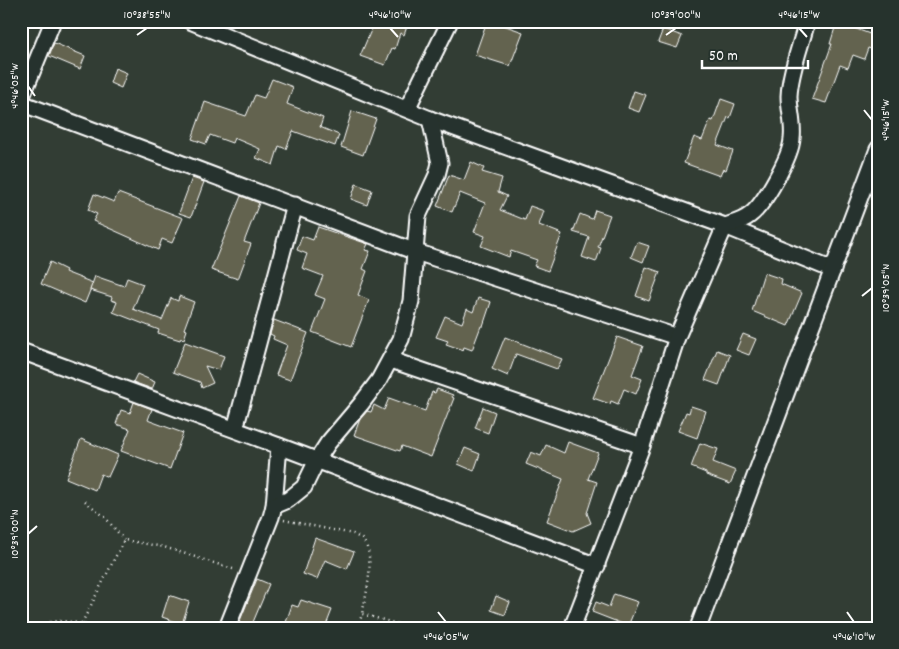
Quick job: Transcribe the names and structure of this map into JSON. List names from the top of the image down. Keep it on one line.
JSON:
{"scale_bar":"50 m","coordinates":["10°38'55\"N","4°46'10\"W","10°39'00\"N","4°46'15\"W","4°46'05\"W","10°39'05\"N"]}
